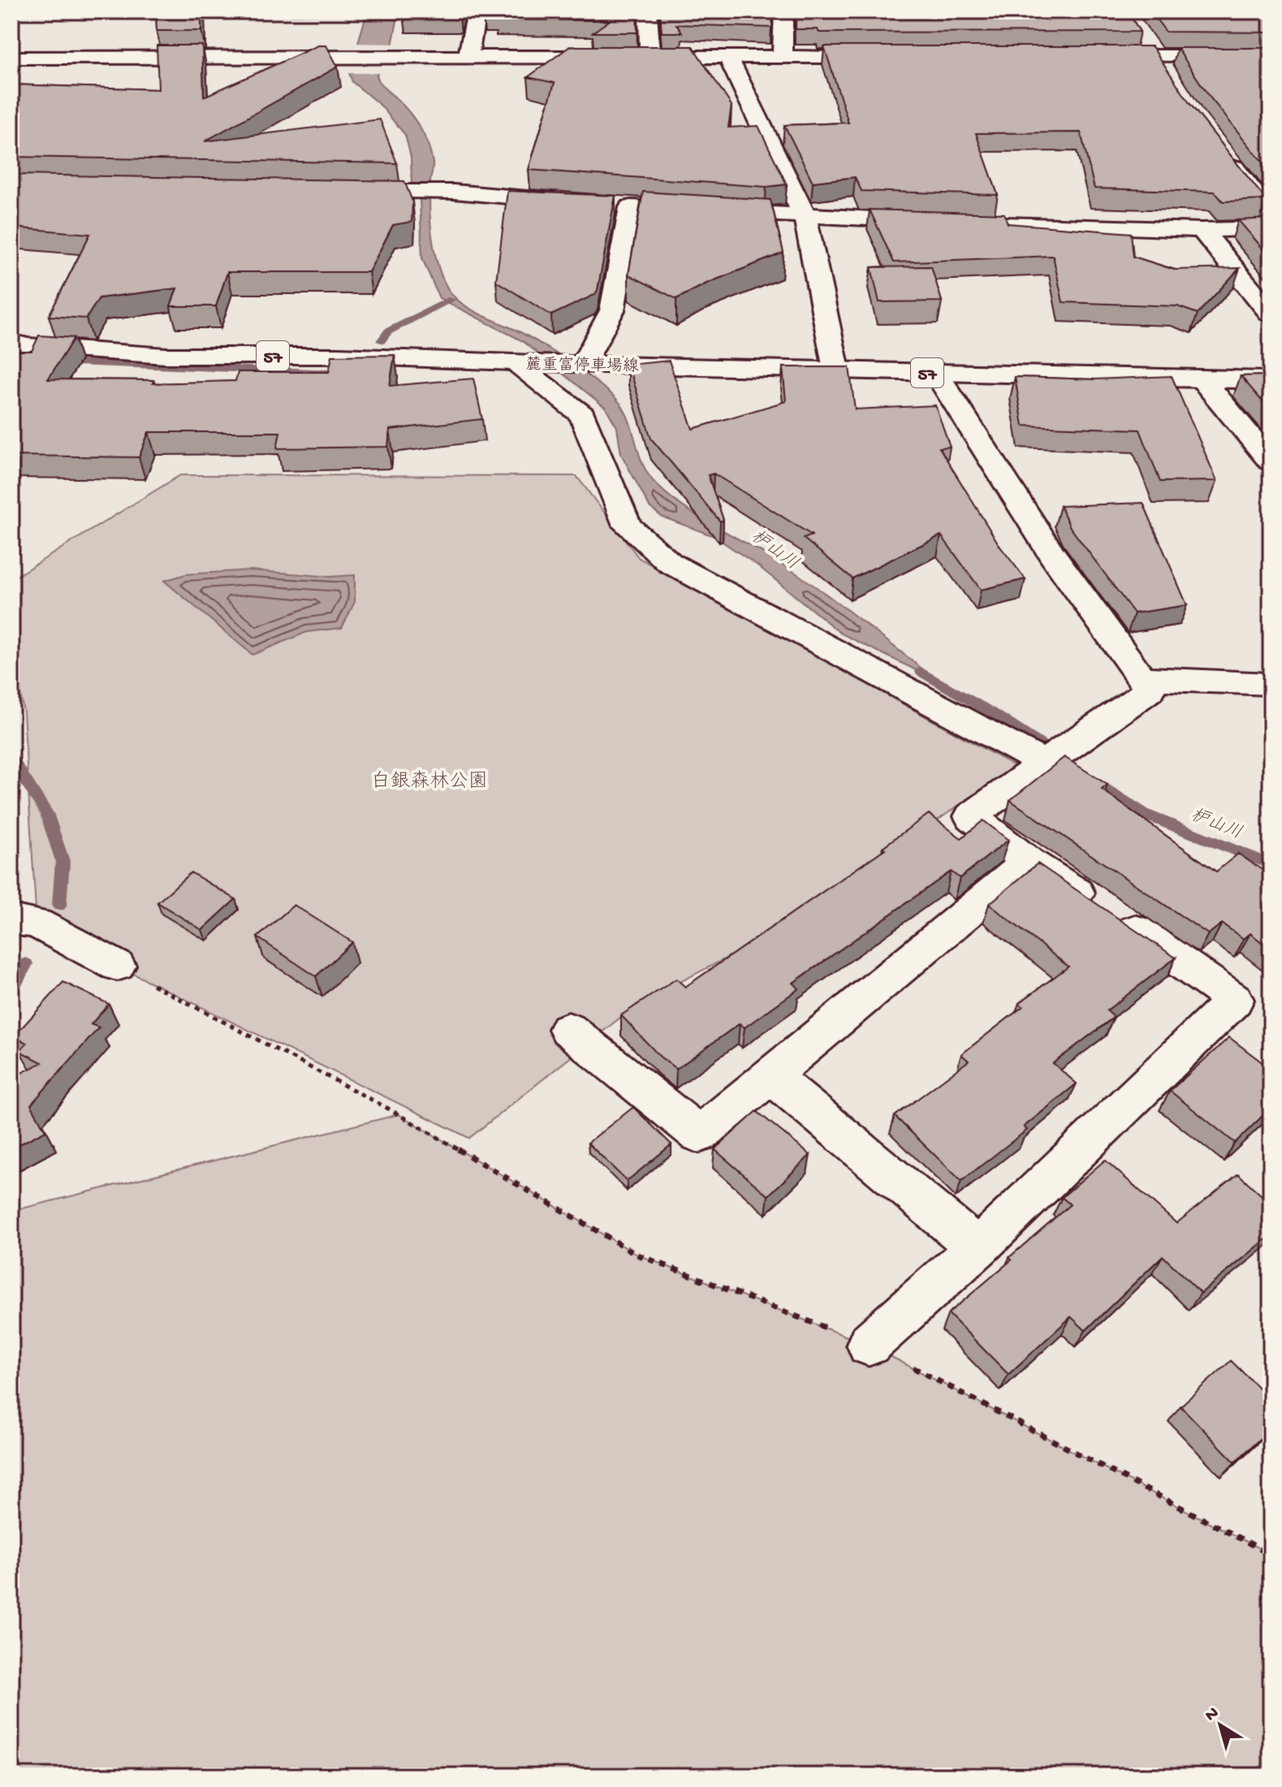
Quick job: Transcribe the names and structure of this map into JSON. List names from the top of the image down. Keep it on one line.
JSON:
{"streets":{"street":["57","麓重富停車場線"]},"water":["枦山川"],"parks":["白銀森林公園"],"north":"top left"}
